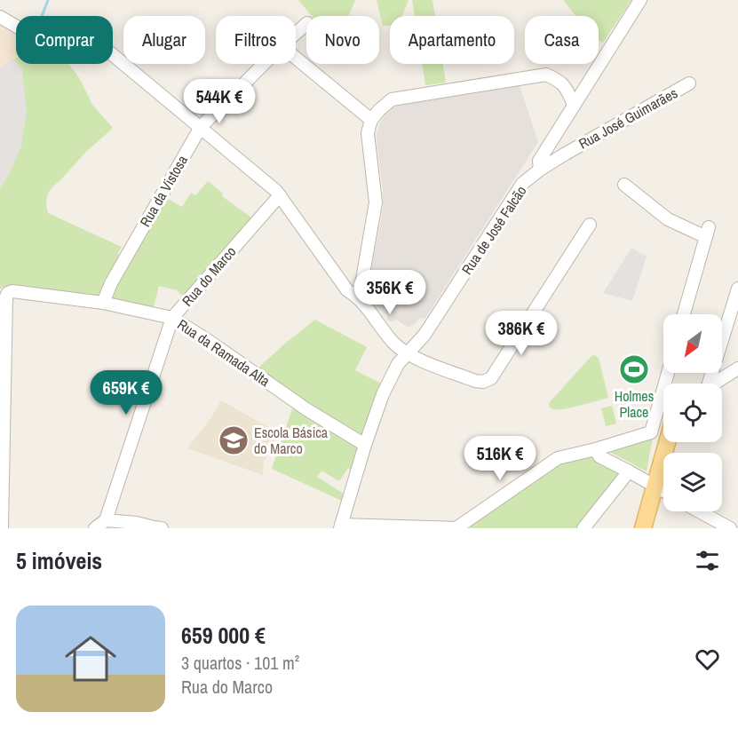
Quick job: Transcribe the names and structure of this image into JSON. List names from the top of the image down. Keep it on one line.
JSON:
{"streets":{"street":["Rua José Guimarães","Rua da Vistosa","Rua de José Falcão","Rua do Marco","Rua da Ramada Alta"]},"crossings":[["Rua José Guimarães","Rua de José Falcão"],["Rua da Vistosa","Rua da Ramada Alta"],["Rua de José Falcão","Rua da Ramada Alta"],["Rua do Marco","Rua da Ramada Alta"]],"places":{"sports":["Holmes Place"],"school or university":["Escola Básica do Marco"]},"north":"bottom left","page":{"chip":["Comprar","Alugar","Filtros","Novo","Apartamento","Casa"],"price":["544K €","356K €","386K €","659K €","516K €"],"heading":"5 imóveis","list":[{"name":"659 000 €","note":"3 quartos · 101 m² · Rua do Marco"}]}}
